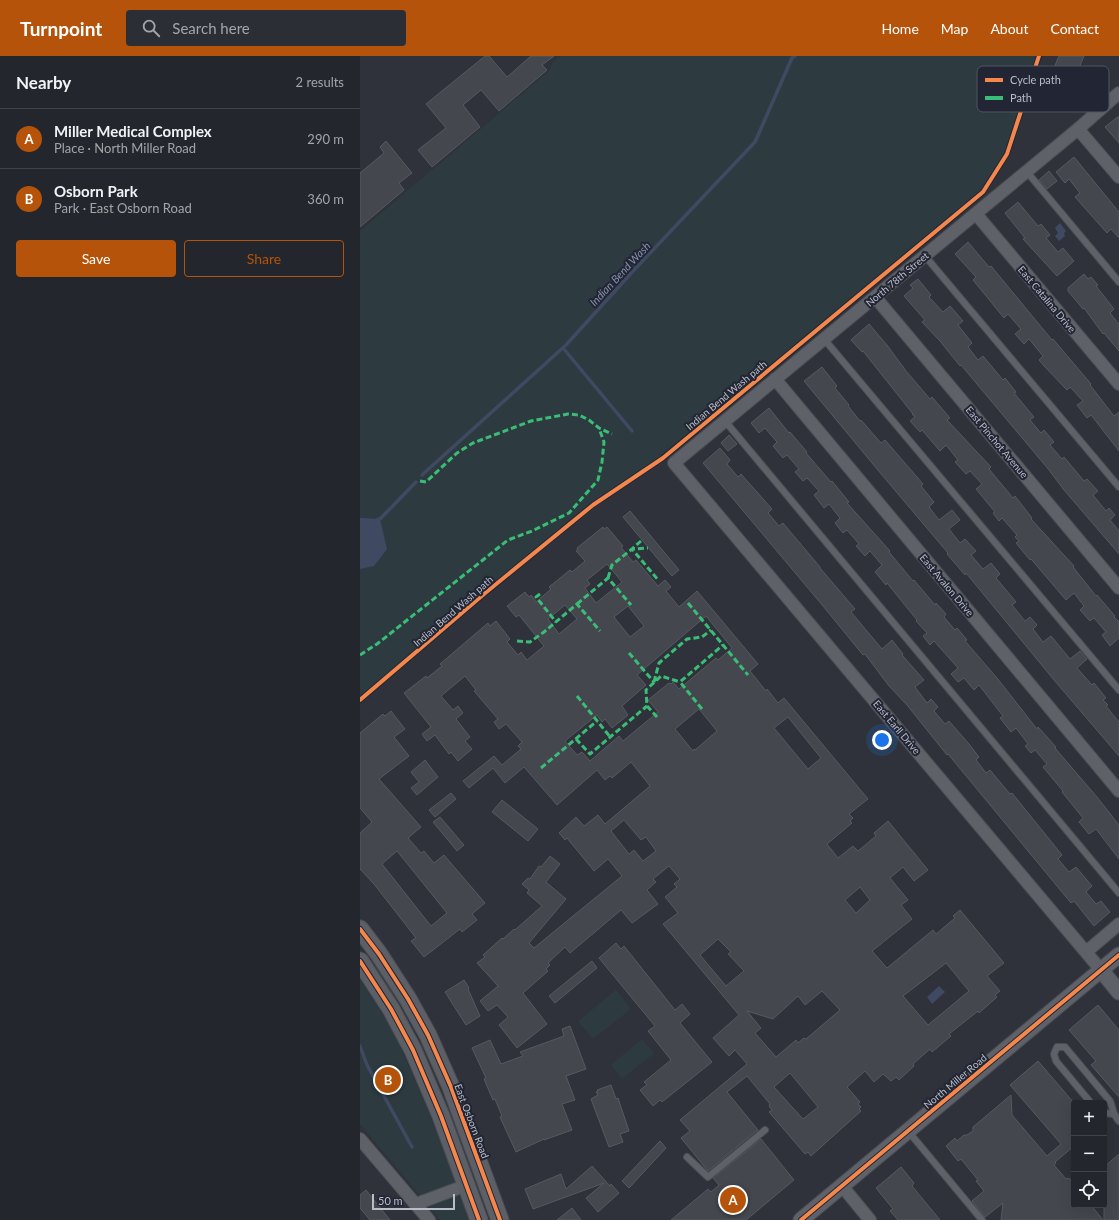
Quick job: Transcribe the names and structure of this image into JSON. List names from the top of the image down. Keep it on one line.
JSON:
{"streets":{"main road":["East Osborn Road"],"street":["North 78th Street","East Catalina Drive","East Pinchot Avenue","East Avalon Drive","East Earll Drive","North Miller Road"],"cycle path":["Indian Bend Wash path"]},"crossings":[["North 78th Street","East Catalina Drive"],["North 78th Street","East Pinchot Avenue"],["North 78th Street","East Avalon Drive"],["North 78th Street","East Earll Drive"],["East Earll Drive","North Miller Road"]],"water":["Indian Bend Wash"],"legend":["Cycle path","Path"],"scale_bar":"50 m","page":{"header":"Turnpoint","search":"Search here","nav":["Home","Map","About","Contact"],"heading":["Nearby","2 results"],"list":[{"mark":"A","name":"Miller Medical Complex","note":"Place · North Miller Road","value":"290 m"},{"mark":"B","name":"Osborn Park","note":"Park · East Osborn Road","value":"360 m"}],"buttons":["Save","Share"],"pins":["B","A"],"map_buttons":["+","−"],"scale":"50 m"}}
